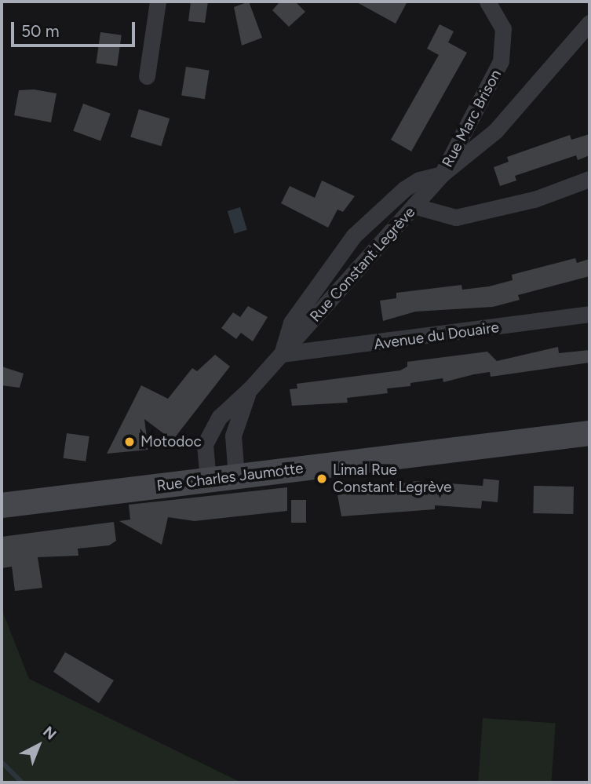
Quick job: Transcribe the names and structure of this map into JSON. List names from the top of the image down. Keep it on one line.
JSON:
{"streets":{"main road":["Rue Charles Jaumotte"],"street":["Rue Marc Brison","Rue Constant Legrève","Avenue du Douaire"]},"crossings":[["Rue Marc Brison","Rue Constant Legrève"],["Rue Constant Legrève","Avenue du Douaire"],["Rue Constant Legrève","Rue Charles Jaumotte"]],"places":["Motodoc","Limal Rue Constant Legrève"],"scale_bar":"50 m","north":"top right"}
